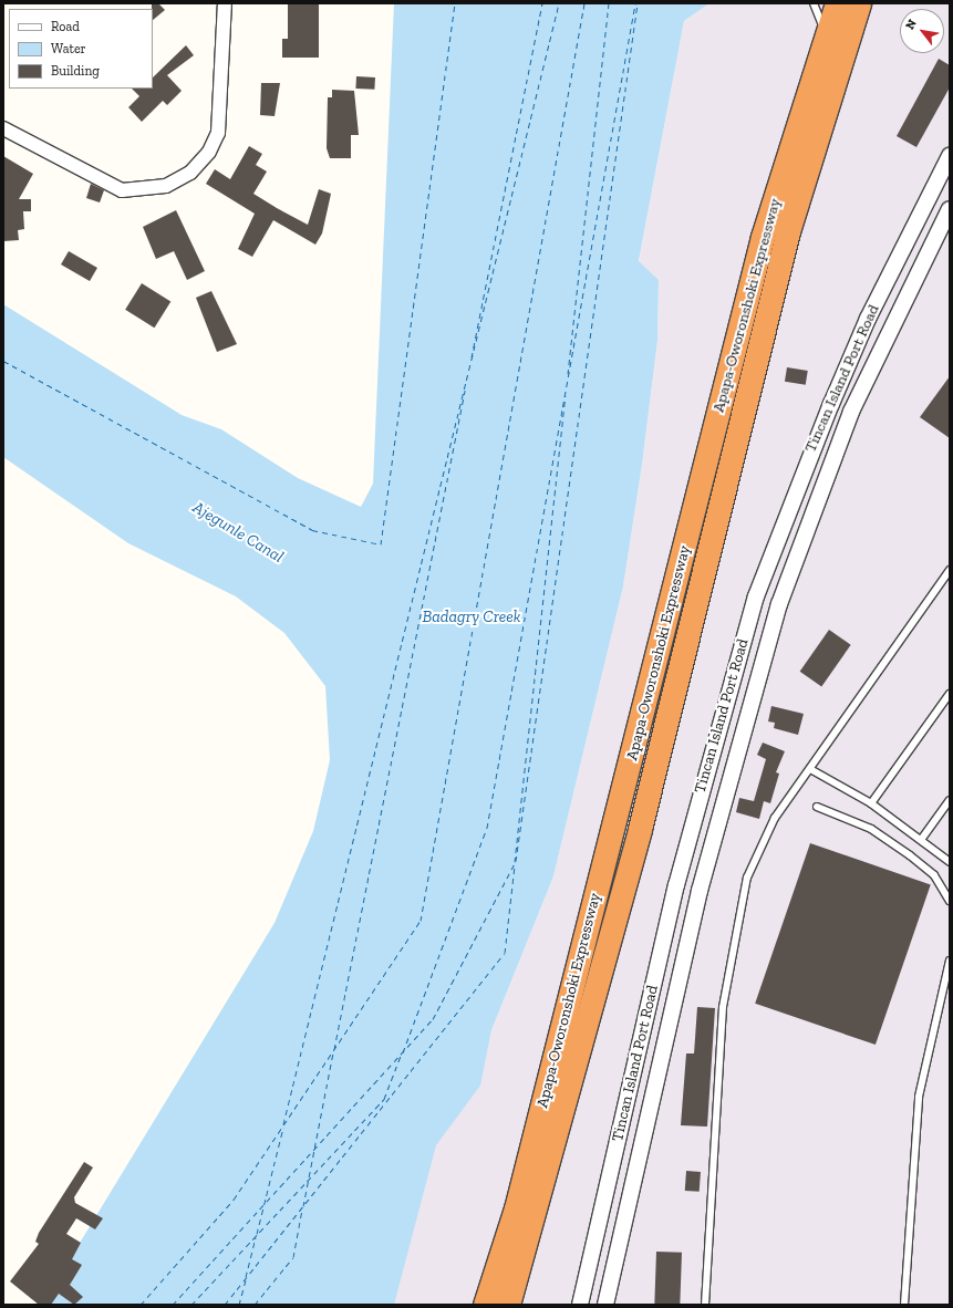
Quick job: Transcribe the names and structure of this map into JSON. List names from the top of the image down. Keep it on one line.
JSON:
{"streets":{"highway":["Apapa-Oworonshoki Expressway"],"street":["Tincan Island Port Road"]},"water":["Ajegunle Canal","Badagry Creek"],"legend":["Road","Water","Building"],"north":"top left"}
